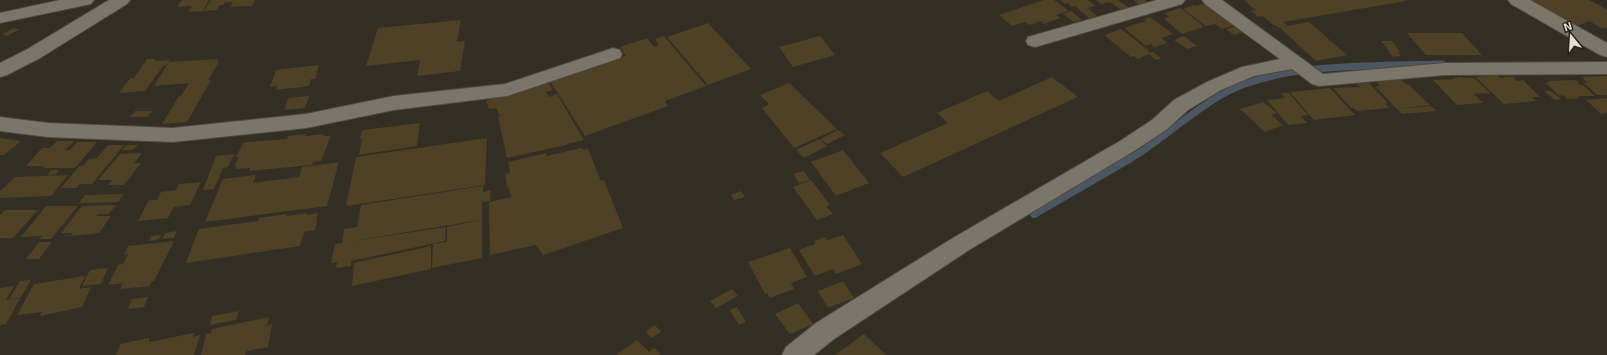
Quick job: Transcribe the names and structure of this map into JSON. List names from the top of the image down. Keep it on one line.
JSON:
{"north":"top"}
